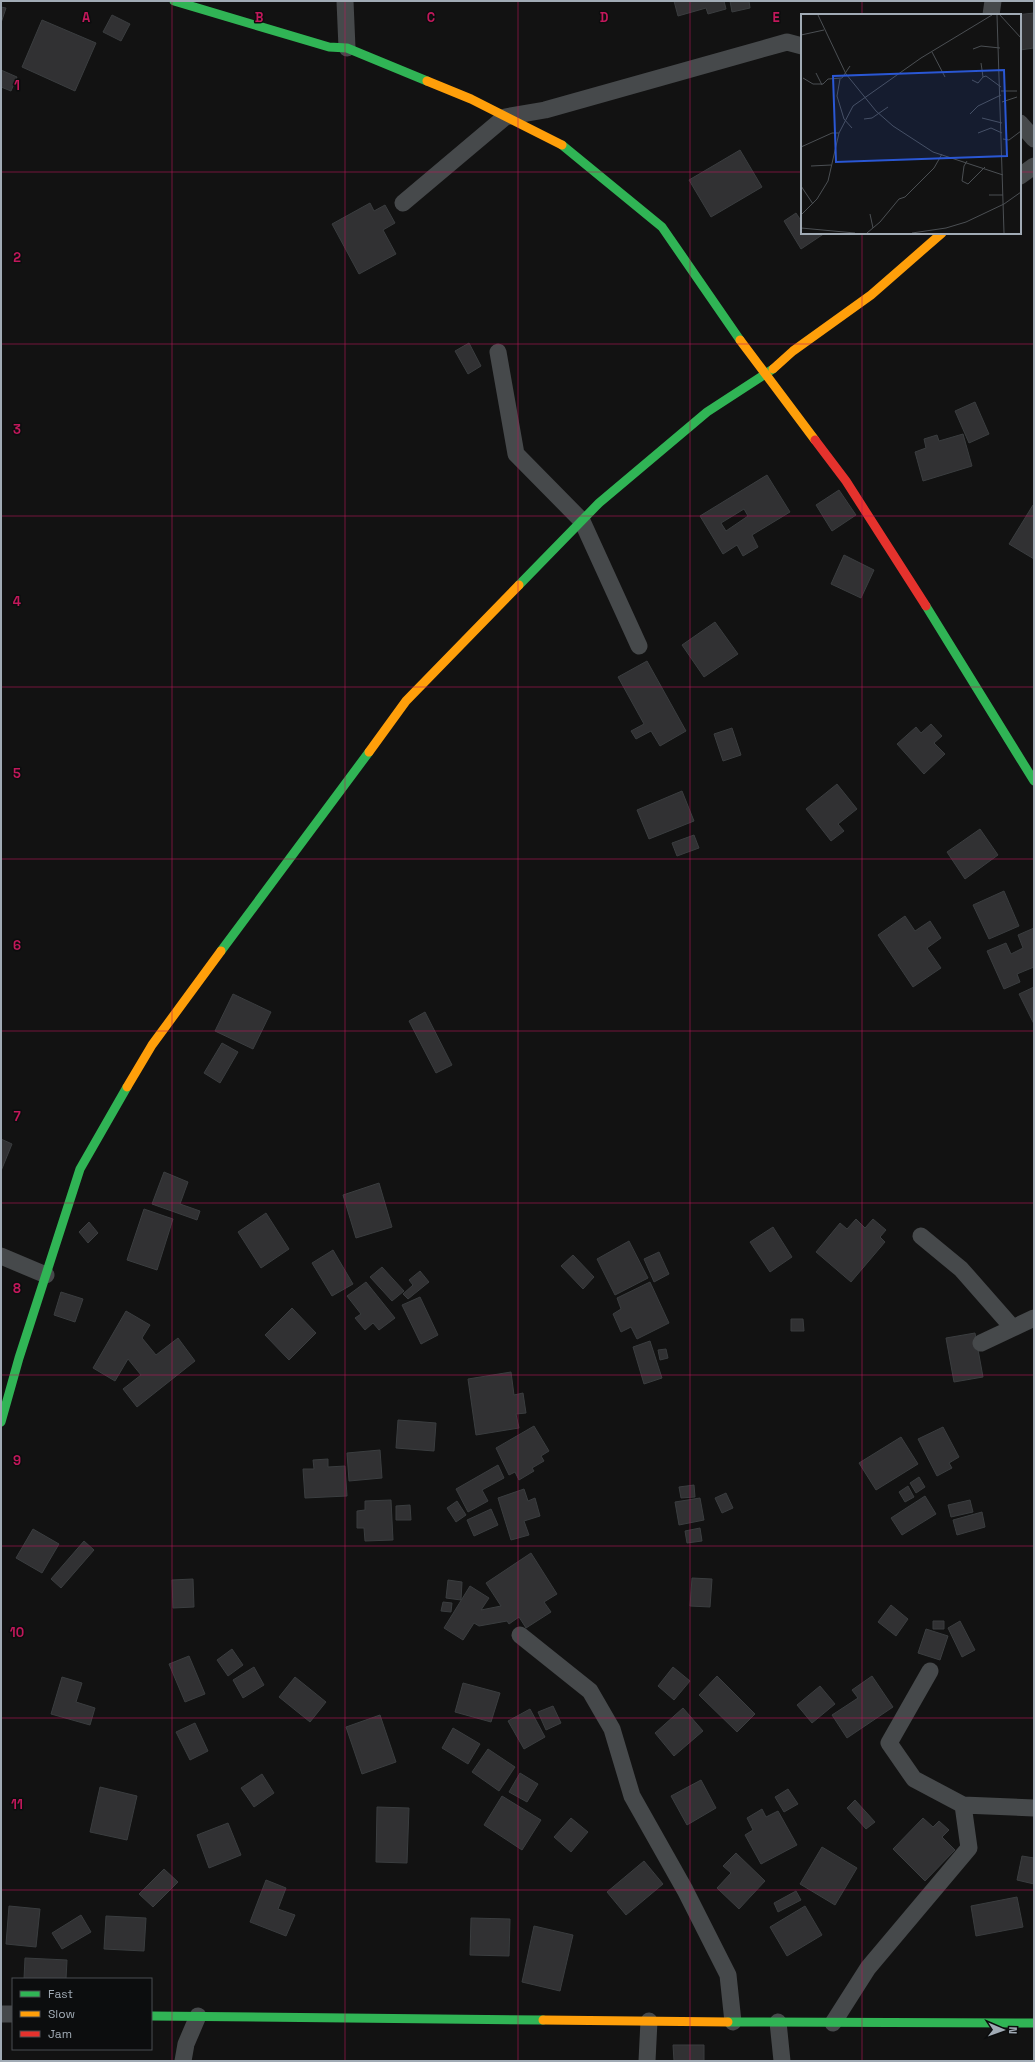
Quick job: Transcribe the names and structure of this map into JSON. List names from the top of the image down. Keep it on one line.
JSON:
{"legend":["Fast","Slow","Jam"],"north":"right","grid":{"columns":["A","B","C","D","E"],"rows":["1","2","3","4","5","6","7","8","9","10","11"]}}
